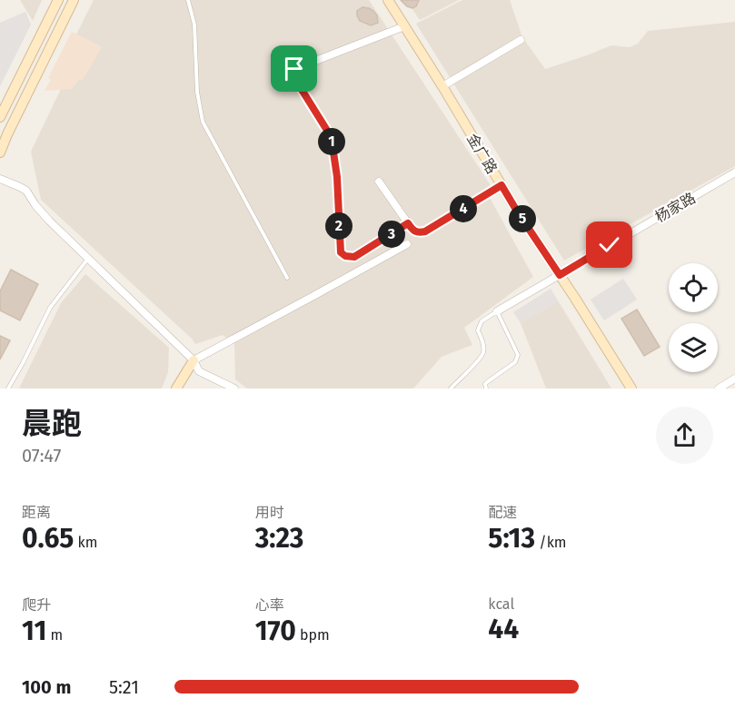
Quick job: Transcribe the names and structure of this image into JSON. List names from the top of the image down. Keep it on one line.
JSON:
{"streets":{"street":["金广路","杨家路"]},"crossings":[["金广路","杨家路"]],"page":{"pins":["1","4","5","2","3"],"heading":["晨跑","07:47"],"stats":[["距离","0.65 km"],["用时","3:23"],["配速","5:13 /km"],["爬升","11 m"],["心率","170 bpm"],["kcal","44"]],"list":[{"name":"100 m","note":"5:21"}]}}
